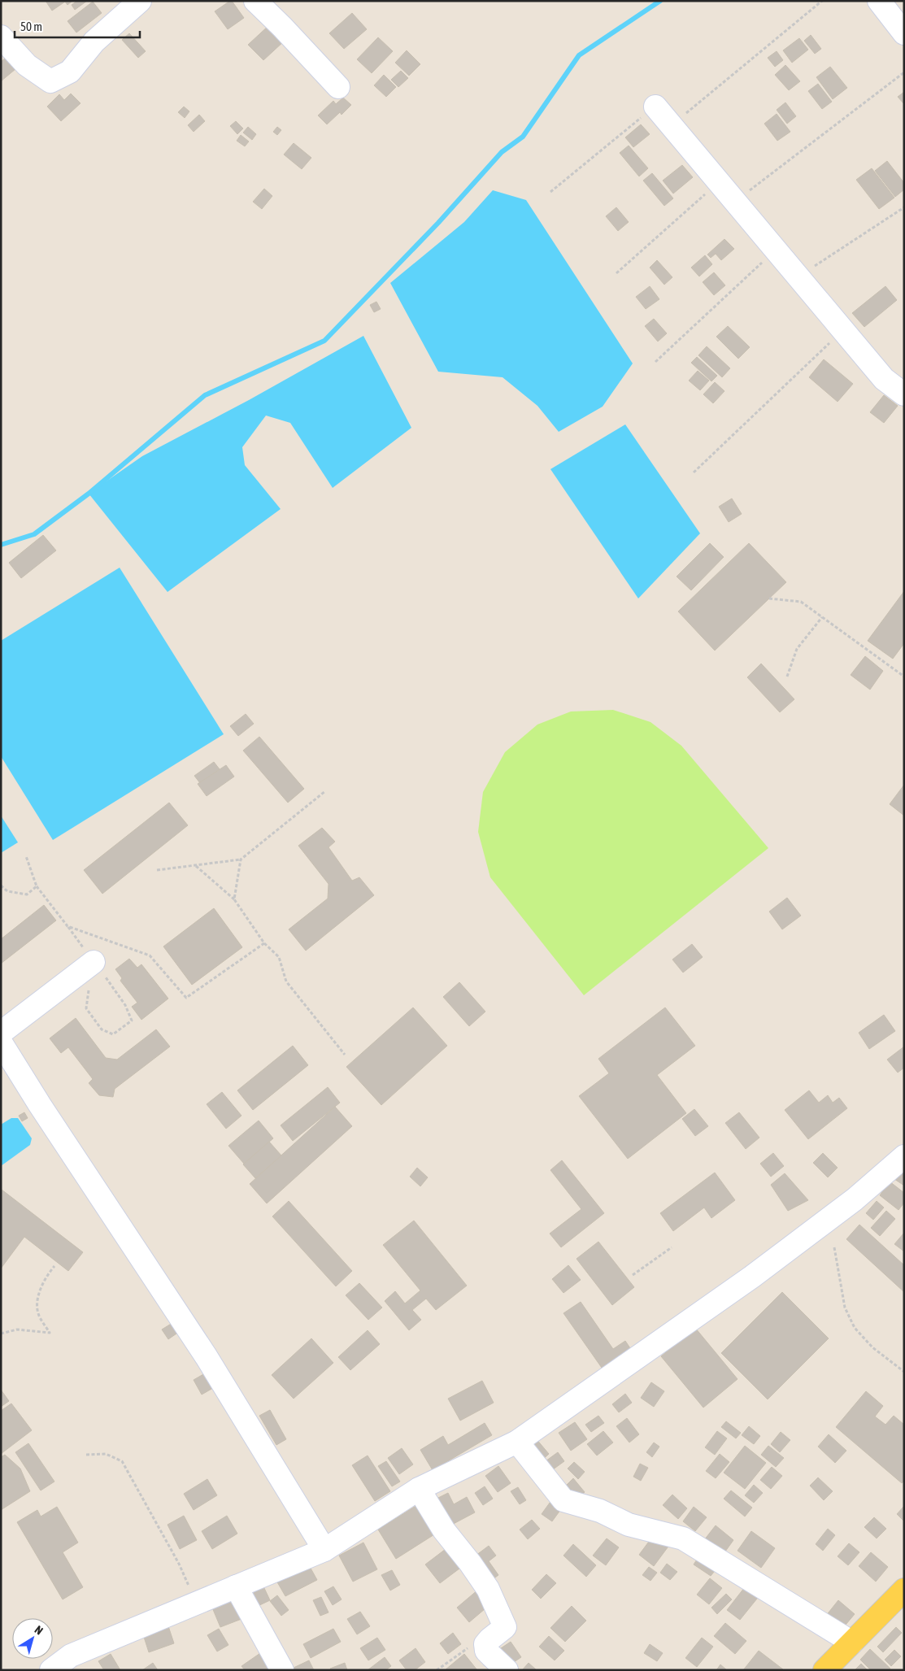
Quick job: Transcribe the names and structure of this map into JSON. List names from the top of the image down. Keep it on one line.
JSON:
{"scale_bar":"50 m","north":"top right"}
